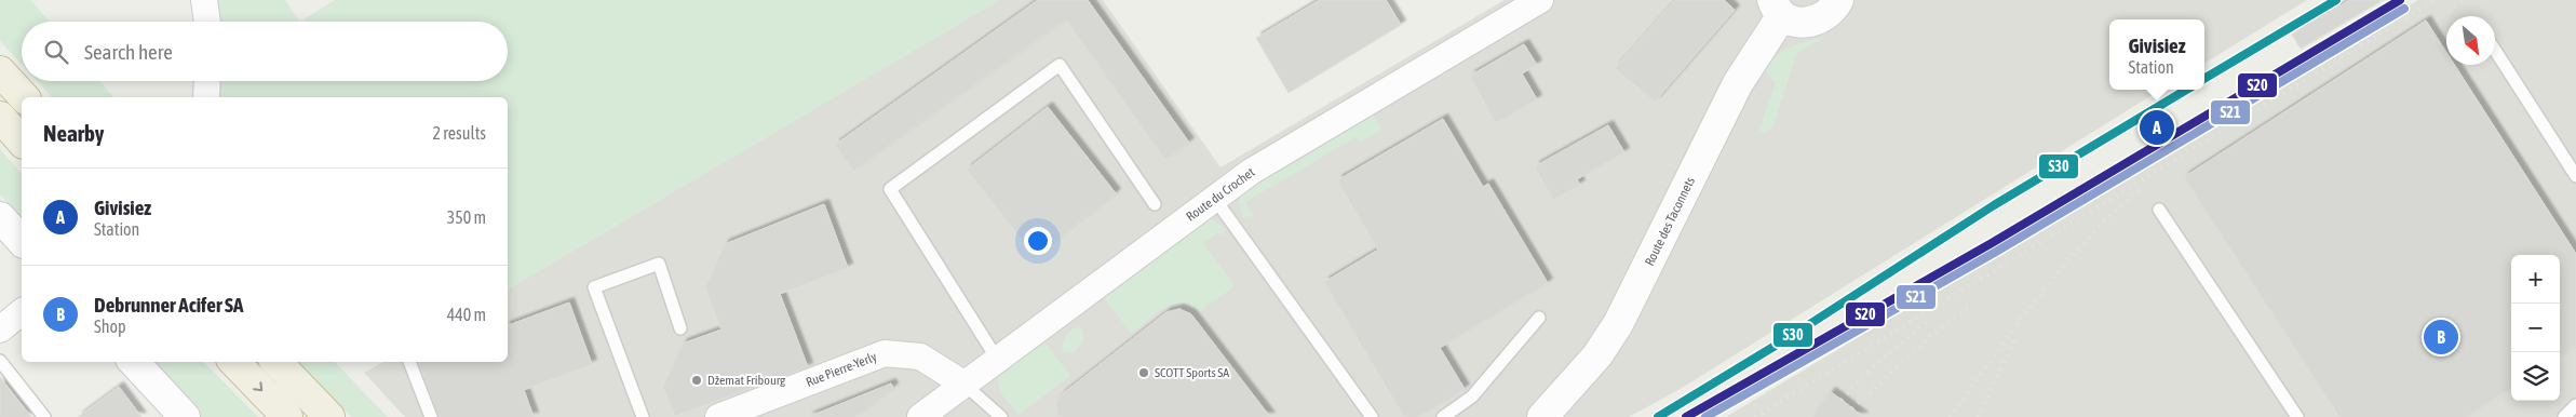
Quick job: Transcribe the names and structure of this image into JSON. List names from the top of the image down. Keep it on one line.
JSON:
{"streets":{"street":["Route du Crochet","Route des Taconnets","Rue Pierre-Yerly"]},"crossings":[["Route du Crochet","Rue Pierre-Yerly"]],"places":["SCOTT Sports SA","Džemat Fribourg"],"lines":["transit line S20","transit line S30","transit line S21"],"north":"bottom right","page":{"popup":["Givisiez","Station"],"search":"Search here","heading":["Nearby","2 results"],"pins":["A","B"],"list":[{"mark":"A","name":"Givisiez","note":"Station","value":"350 m"},{"mark":"B","name":"Debrunner Acifer SA","note":"Shop","value":"440 m"}],"map_buttons":["+","−"]}}
